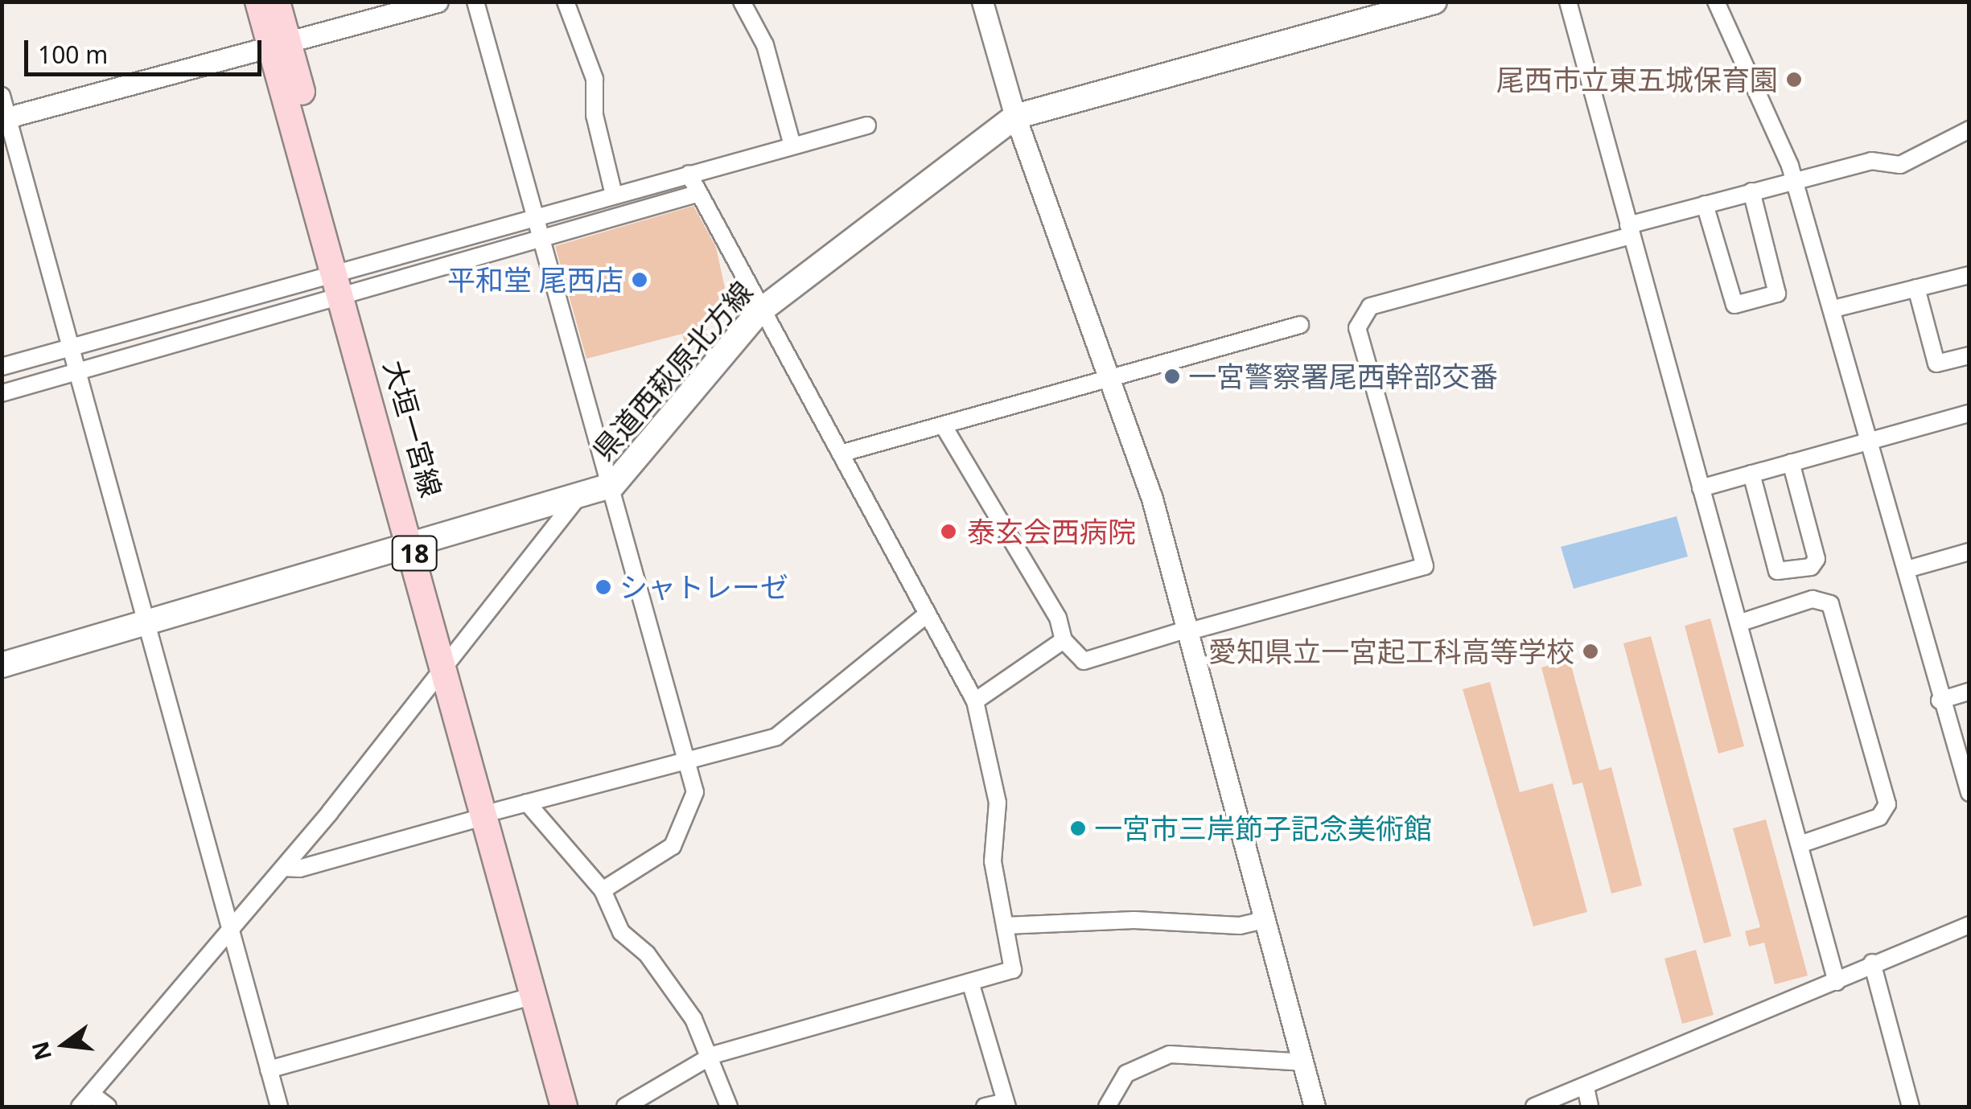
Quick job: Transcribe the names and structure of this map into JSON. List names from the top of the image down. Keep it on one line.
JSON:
{"streets":{"main road":["県道西萩原北方線","大垣一宮線","18"]},"crossings":[["県道西萩原北方線","大垣一宮線"]],"places":["尾西市立東五城保育園","平和堂 尾西店","一宮警察署尾西幹部交番","泰玄会西病院","シャトレーゼ","愛知県立一宮起工科高等学校","一宮市三岸節子記念美術館"],"scale_bar":"100 m","north":"left"}
